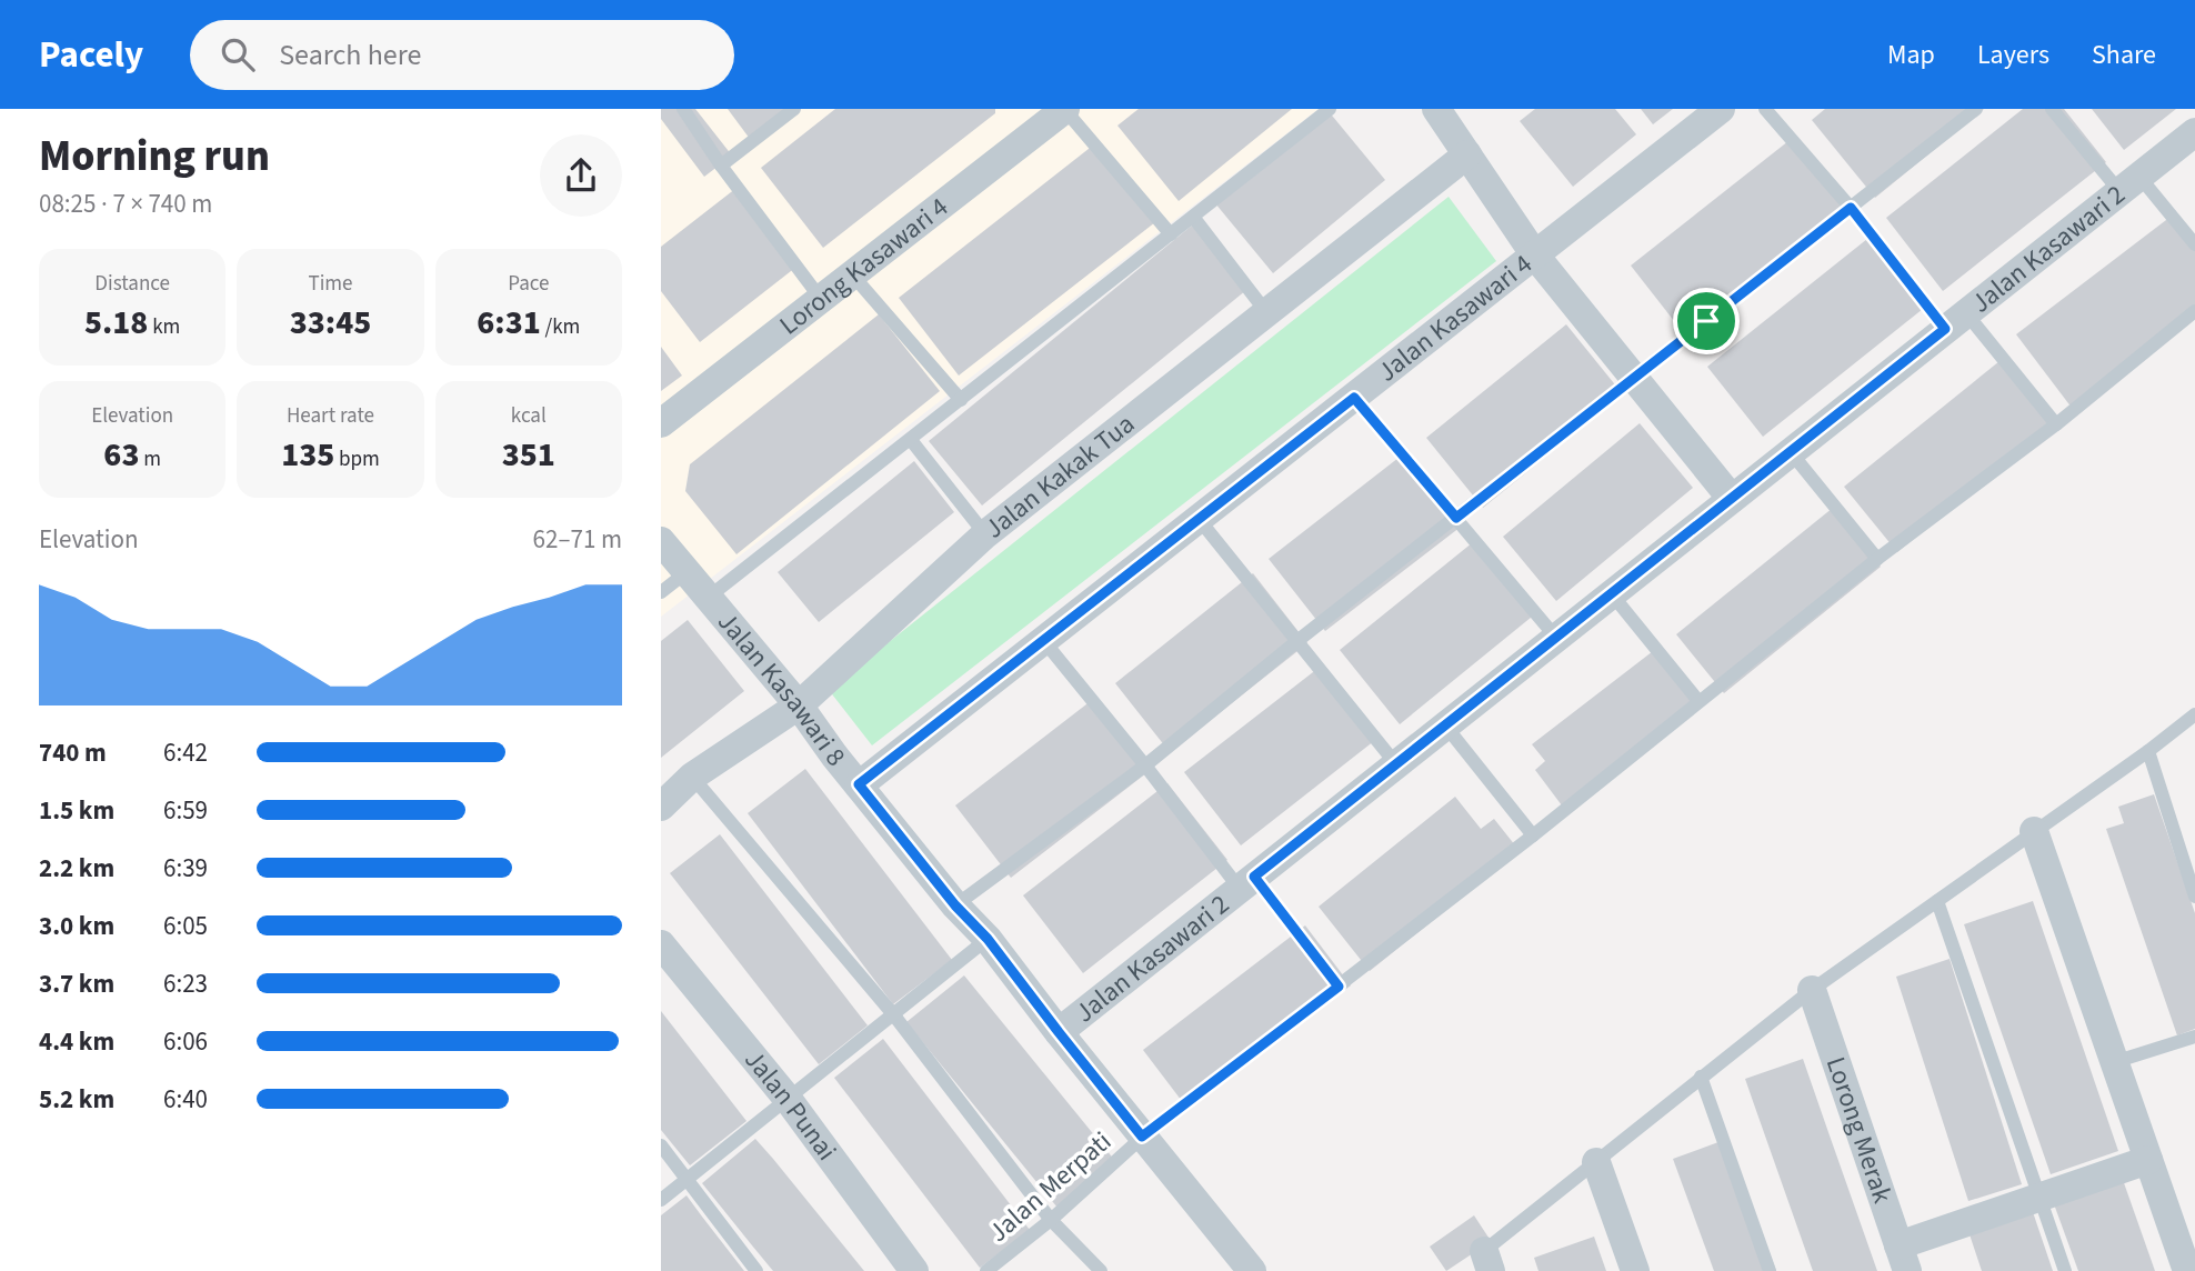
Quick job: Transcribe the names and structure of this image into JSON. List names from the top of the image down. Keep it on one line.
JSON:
{"streets":{"street":["Jalan Kasawari 2","Lorong Kasawari 4","Jalan Kasawari 4","Jalan Kakak Tua","Jalan Kasawari 8","Jalan Punai","Lorong Merak"],"lane":["Jalan Merpati"]},"crossings":[["Jalan Kasawari 2","Jalan Kasawari 8"],["Jalan Kasawari 4","Jalan Kasawari 8"],["Jalan Kakak Tua","Jalan Kasawari 8"],["Jalan Kasawari 8","Jalan Merpati"]],"page":{"header":"Pacely","search":"Search here","nav":["Map","Layers","Share"],"heading":["Morning run","08:25 · 7 × 740 m"],"stats":[["Distance","5.18 km"],["Time","33:45"],["Pace","6:31 /km"],["Elevation","63 m"],["Heart rate","135 bpm"],["kcal","351"]],"chart":["Elevation","62–71 m"],"list":[{"name":"740 m","note":"6:42"},{"name":"1.5 km","note":"6:59"},{"name":"2.2 km","note":"6:39"},{"name":"3.0 km","note":"6:05"},{"name":"3.7 km","note":"6:23"},{"name":"4.4 km","note":"6:06"},{"name":"5.2 km","note":"6:40"}]}}
